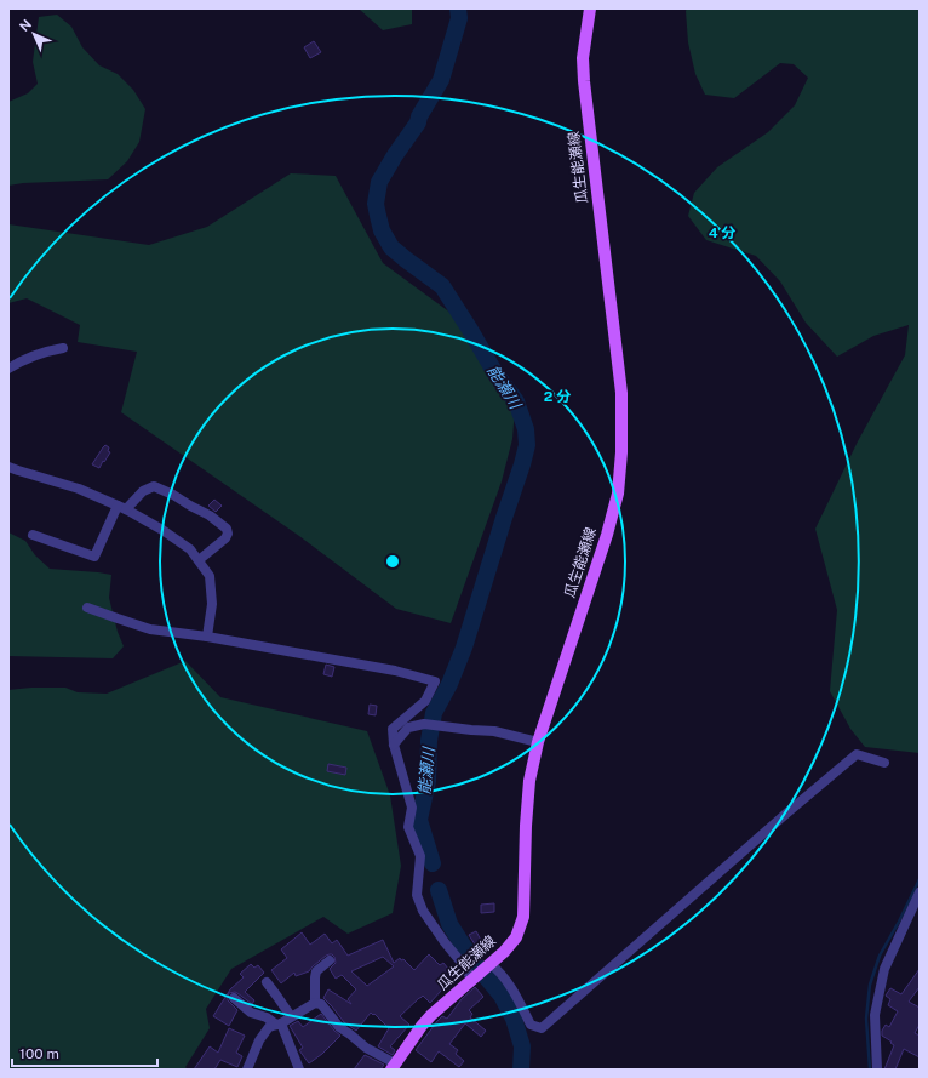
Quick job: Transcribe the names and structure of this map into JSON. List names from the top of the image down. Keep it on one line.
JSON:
{"streets":{"main road":["瓜生能瀬線"]},"water":["能瀬川"],"scale_bar":"100 m","north":"top left","rings":["4 分","2 分"]}
